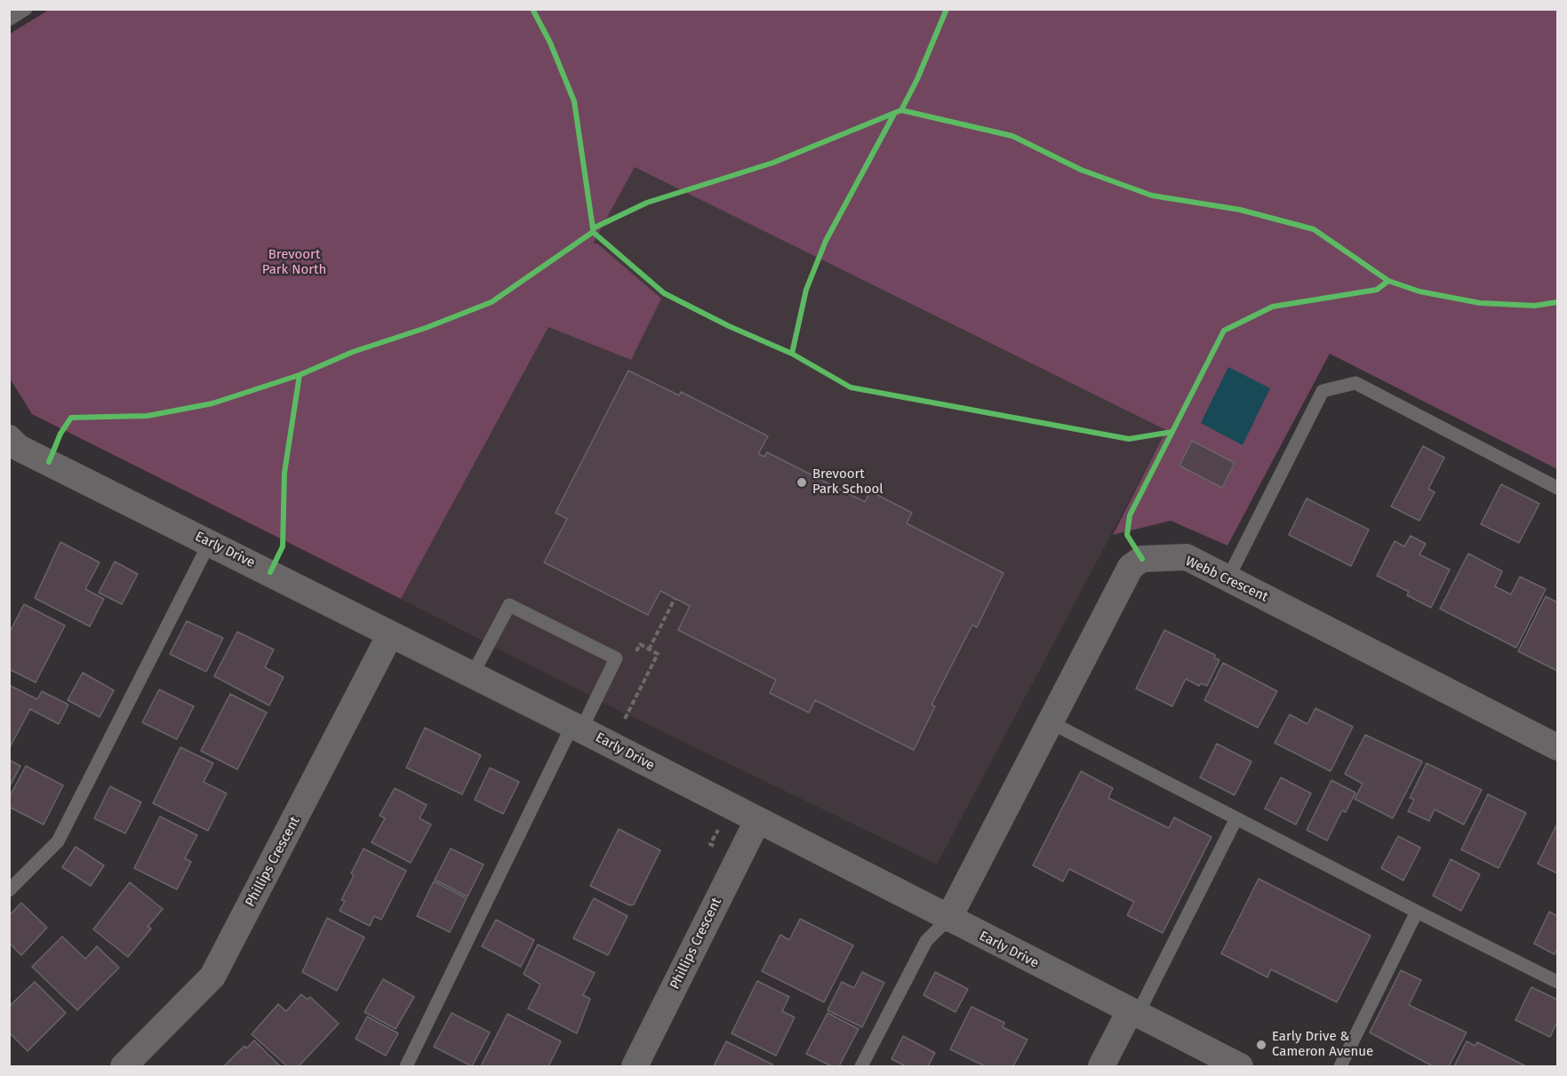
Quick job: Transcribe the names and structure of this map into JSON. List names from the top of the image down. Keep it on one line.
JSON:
{"streets":{"street":["Early Drive","Webb Crescent","Phillips Crescent"]},"crossings":[["Early Drive","Webb Crescent"],["Early Drive","Phillips Crescent"]],"parks":["Brevoort Park North"],"places":["Brevoort Park School","Early Drive & Cameron Avenue"]}
